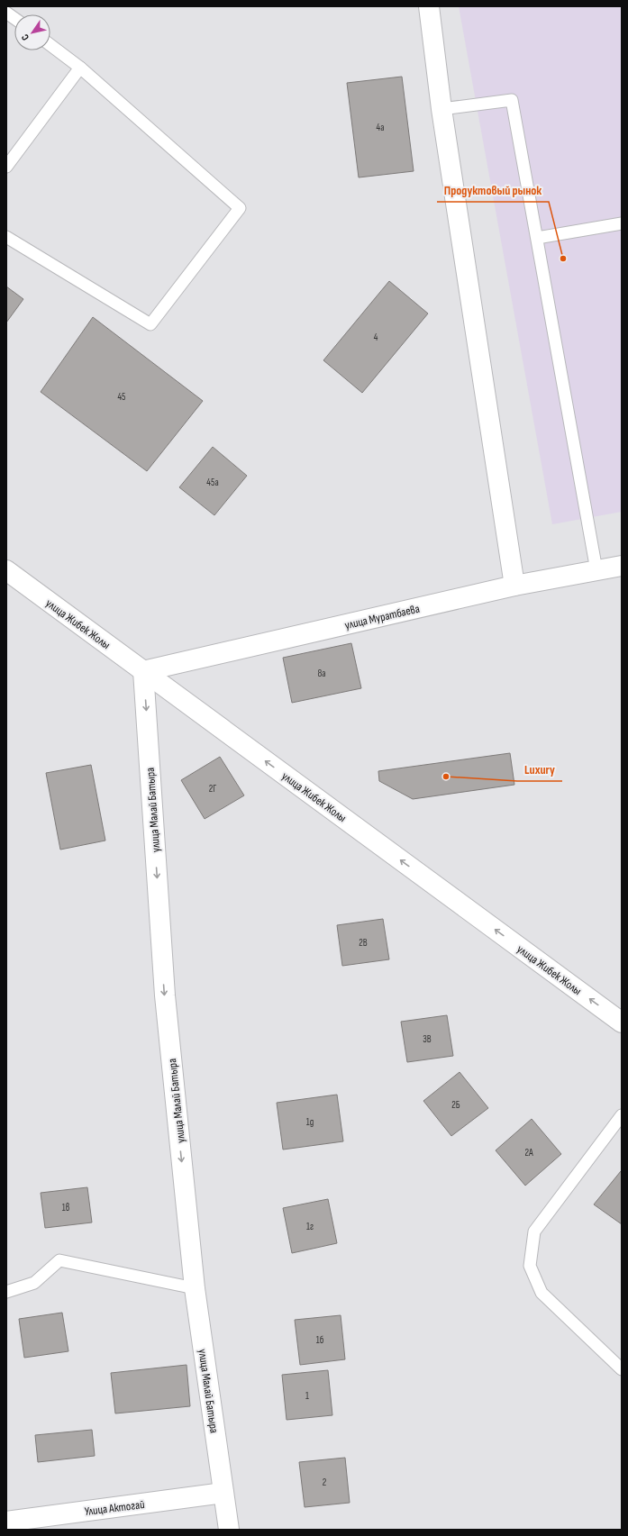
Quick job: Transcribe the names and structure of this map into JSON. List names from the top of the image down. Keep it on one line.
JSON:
{"streets":{"street":["улица Муратбаева","улица Жибек Жолы","улица Малай Батыра","Улица Актогай"]},"crossings":[["улица Муратбаева","улица Жибек Жолы"],["улица Муратбаева","улица Малай Батыра"],["улица Жибек Жолы","улица Малай Батыра"],["улица Малай Батыра","Улица Актогай"]],"one_way":["улица Жибек Жолы","улица Малай Батыра"],"places":["Продуктовый рынок","Luxury"],"house_numbers":["4а","4","45","45а","8а","2Г","2В","3В","2Б","1д","2А","1в","1г","1б","1","2"],"north":"bottom left"}
